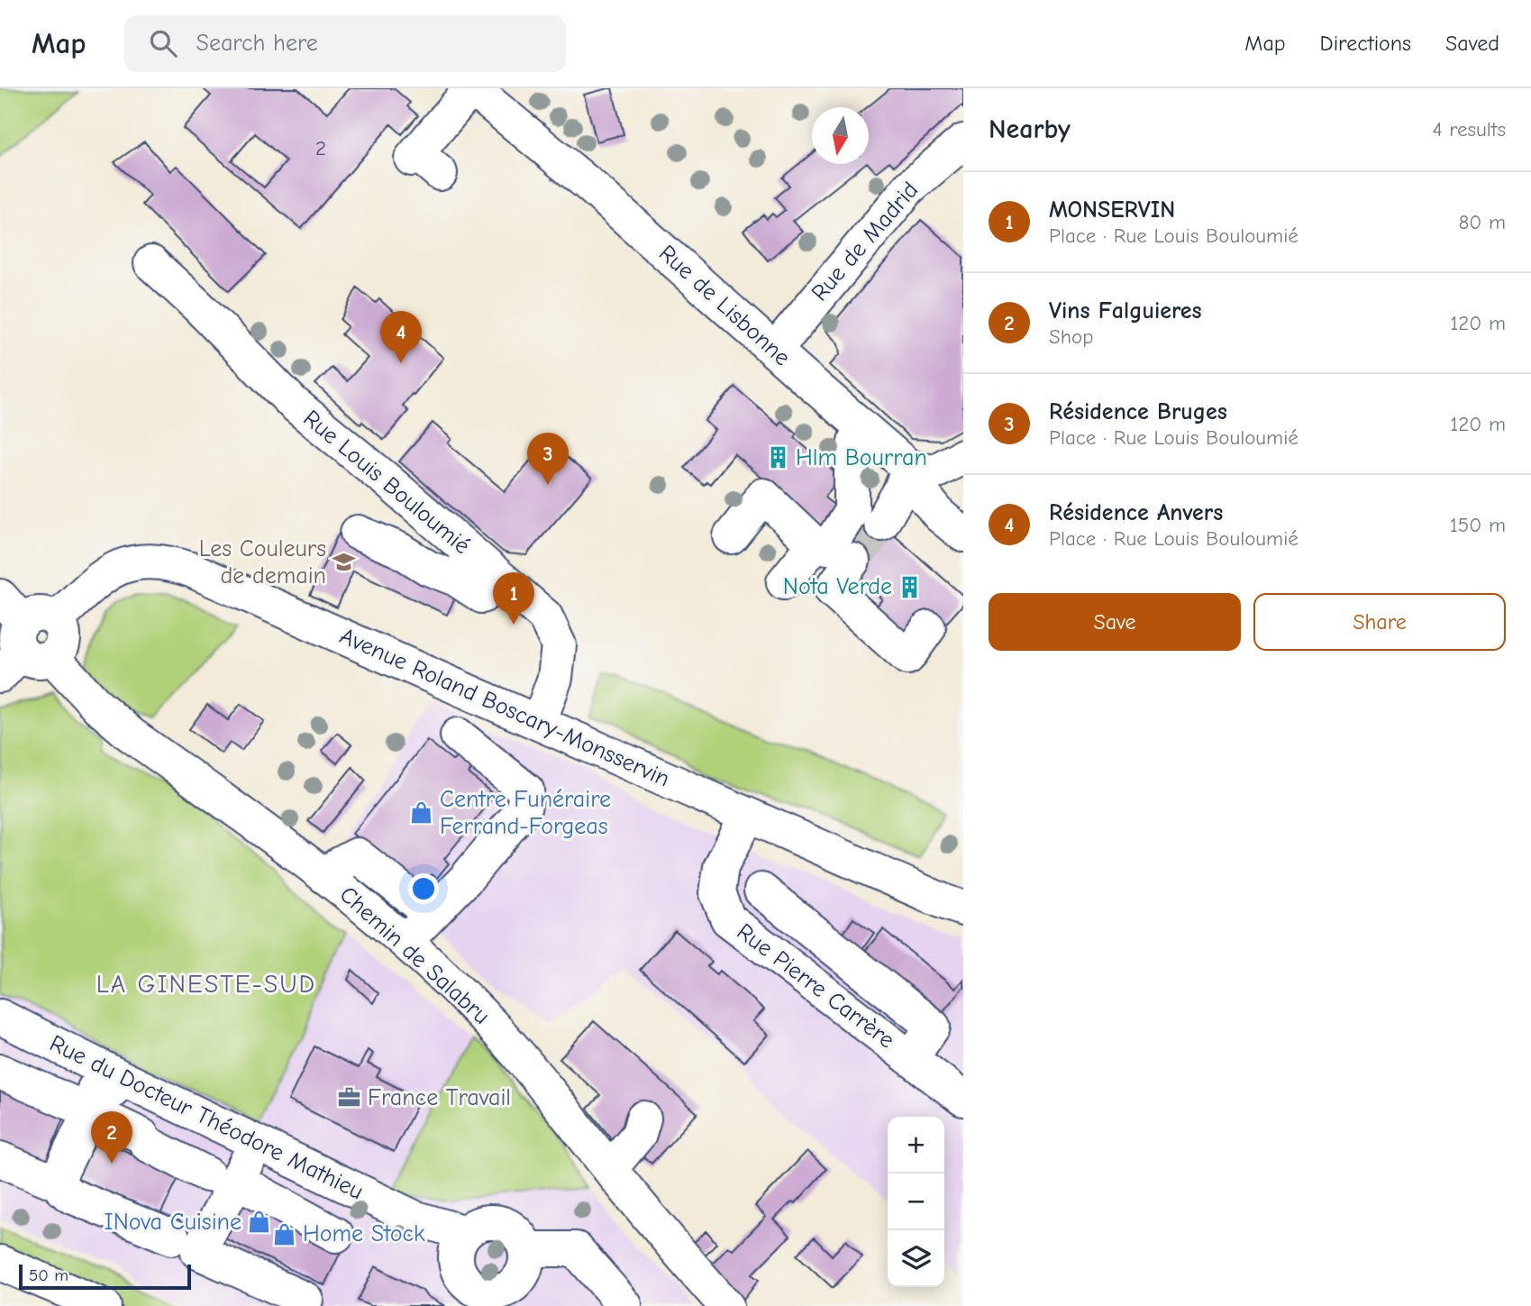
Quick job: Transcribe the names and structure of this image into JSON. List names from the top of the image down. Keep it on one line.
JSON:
{"streets":{"street":["Rue de Madrid","Rue de Lisbonne","Rue Louis Bouloumié","Avenue Roland Boscary-Monsservin","Chemin de Salabru","Rue Pierre Carrère","Rue du Docteur Théodore Mathieu"]},"crossings":[["Rue de Madrid","Rue de Lisbonne"],["Rue Louis Bouloumié","Avenue Roland Boscary-Monsservin"],["Avenue Roland Boscary-Monsservin","Chemin de Salabru"],["Avenue Roland Boscary-Monsservin","Rue Pierre Carrère"]],"districts":["LA GINESTE-SUD"],"places":{"building":["Hlm Bourran","Nota Verde"],"school or university":["Les Couleurs de demain"],"shop":["Centre Funéraire Ferrand-Forgeas","INova Cuisine","Home Stock"],"office":["France Travail"]},"house_numbers":["2"],"scale_bar":"50 m","north":"bottom","page":{"header":"Map","search":"Search here","nav":["Map","Directions","Saved"],"heading":["Nearby","4 results"],"list":[{"mark":"1","name":"MONSERVIN","note":"Place · Rue Louis Bouloumié","value":"80 m"},{"mark":"2","name":"Vins Falguieres","note":"Shop","value":"120 m"},{"mark":"3","name":"Résidence Bruges","note":"Place · Rue Louis Bouloumié","value":"120 m"},{"mark":"4","name":"Résidence Anvers","note":"Place · Rue Louis Bouloumié","value":"150 m"}],"pins":["4","3","1","2"],"buttons":["Save","Share"],"map_buttons":["+","−"],"scale":"50 m"}}
